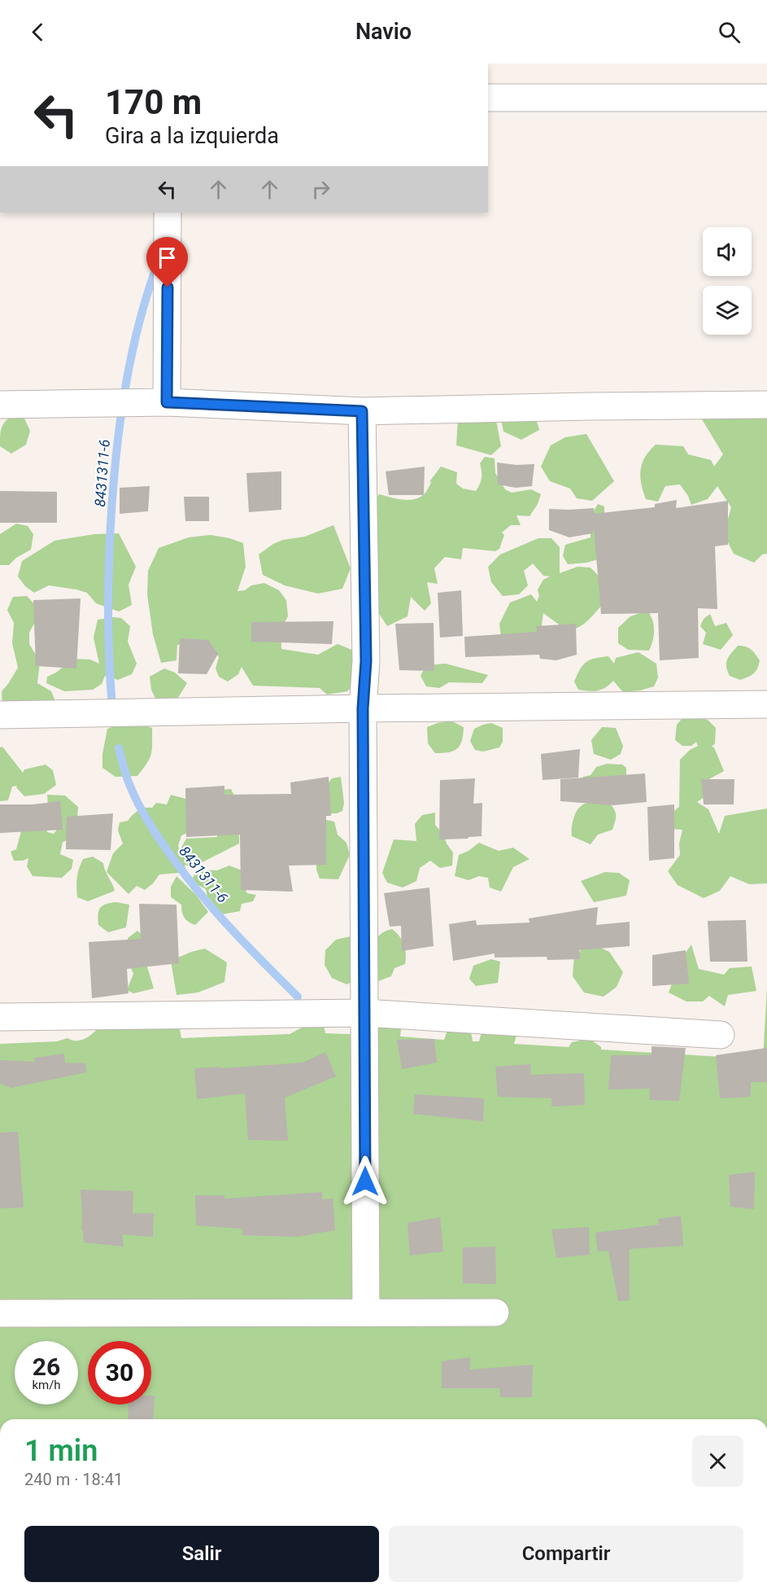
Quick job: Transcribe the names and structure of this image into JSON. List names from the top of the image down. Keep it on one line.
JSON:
{"water":["8431311-6"],"page":{"header":"Navio","turn":["170 m","Gira a la izquierda"],"speed":"26 km/h","limit":"30","heading":["1 min","240 m · 18:41"],"buttons":["Salir","Compartir"]}}
